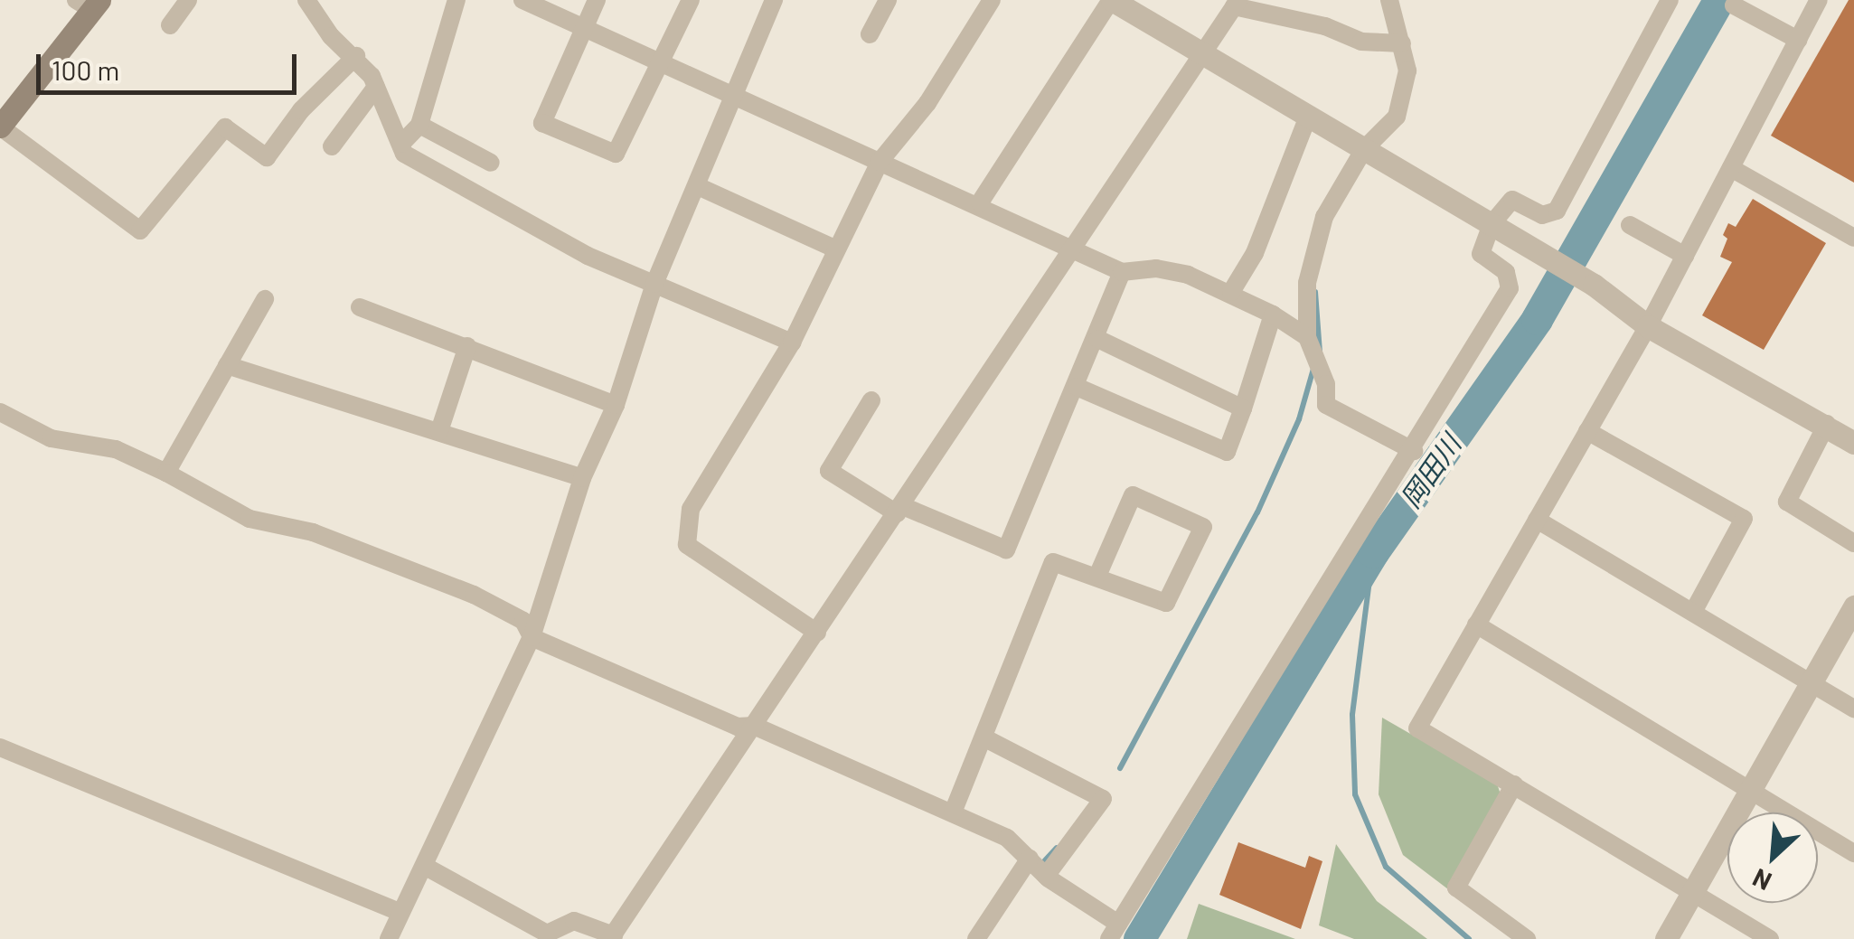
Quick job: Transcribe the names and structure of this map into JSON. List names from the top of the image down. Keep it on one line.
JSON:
{"water":["岡田川"],"scale_bar":"100 m","north":"bottom left"}
